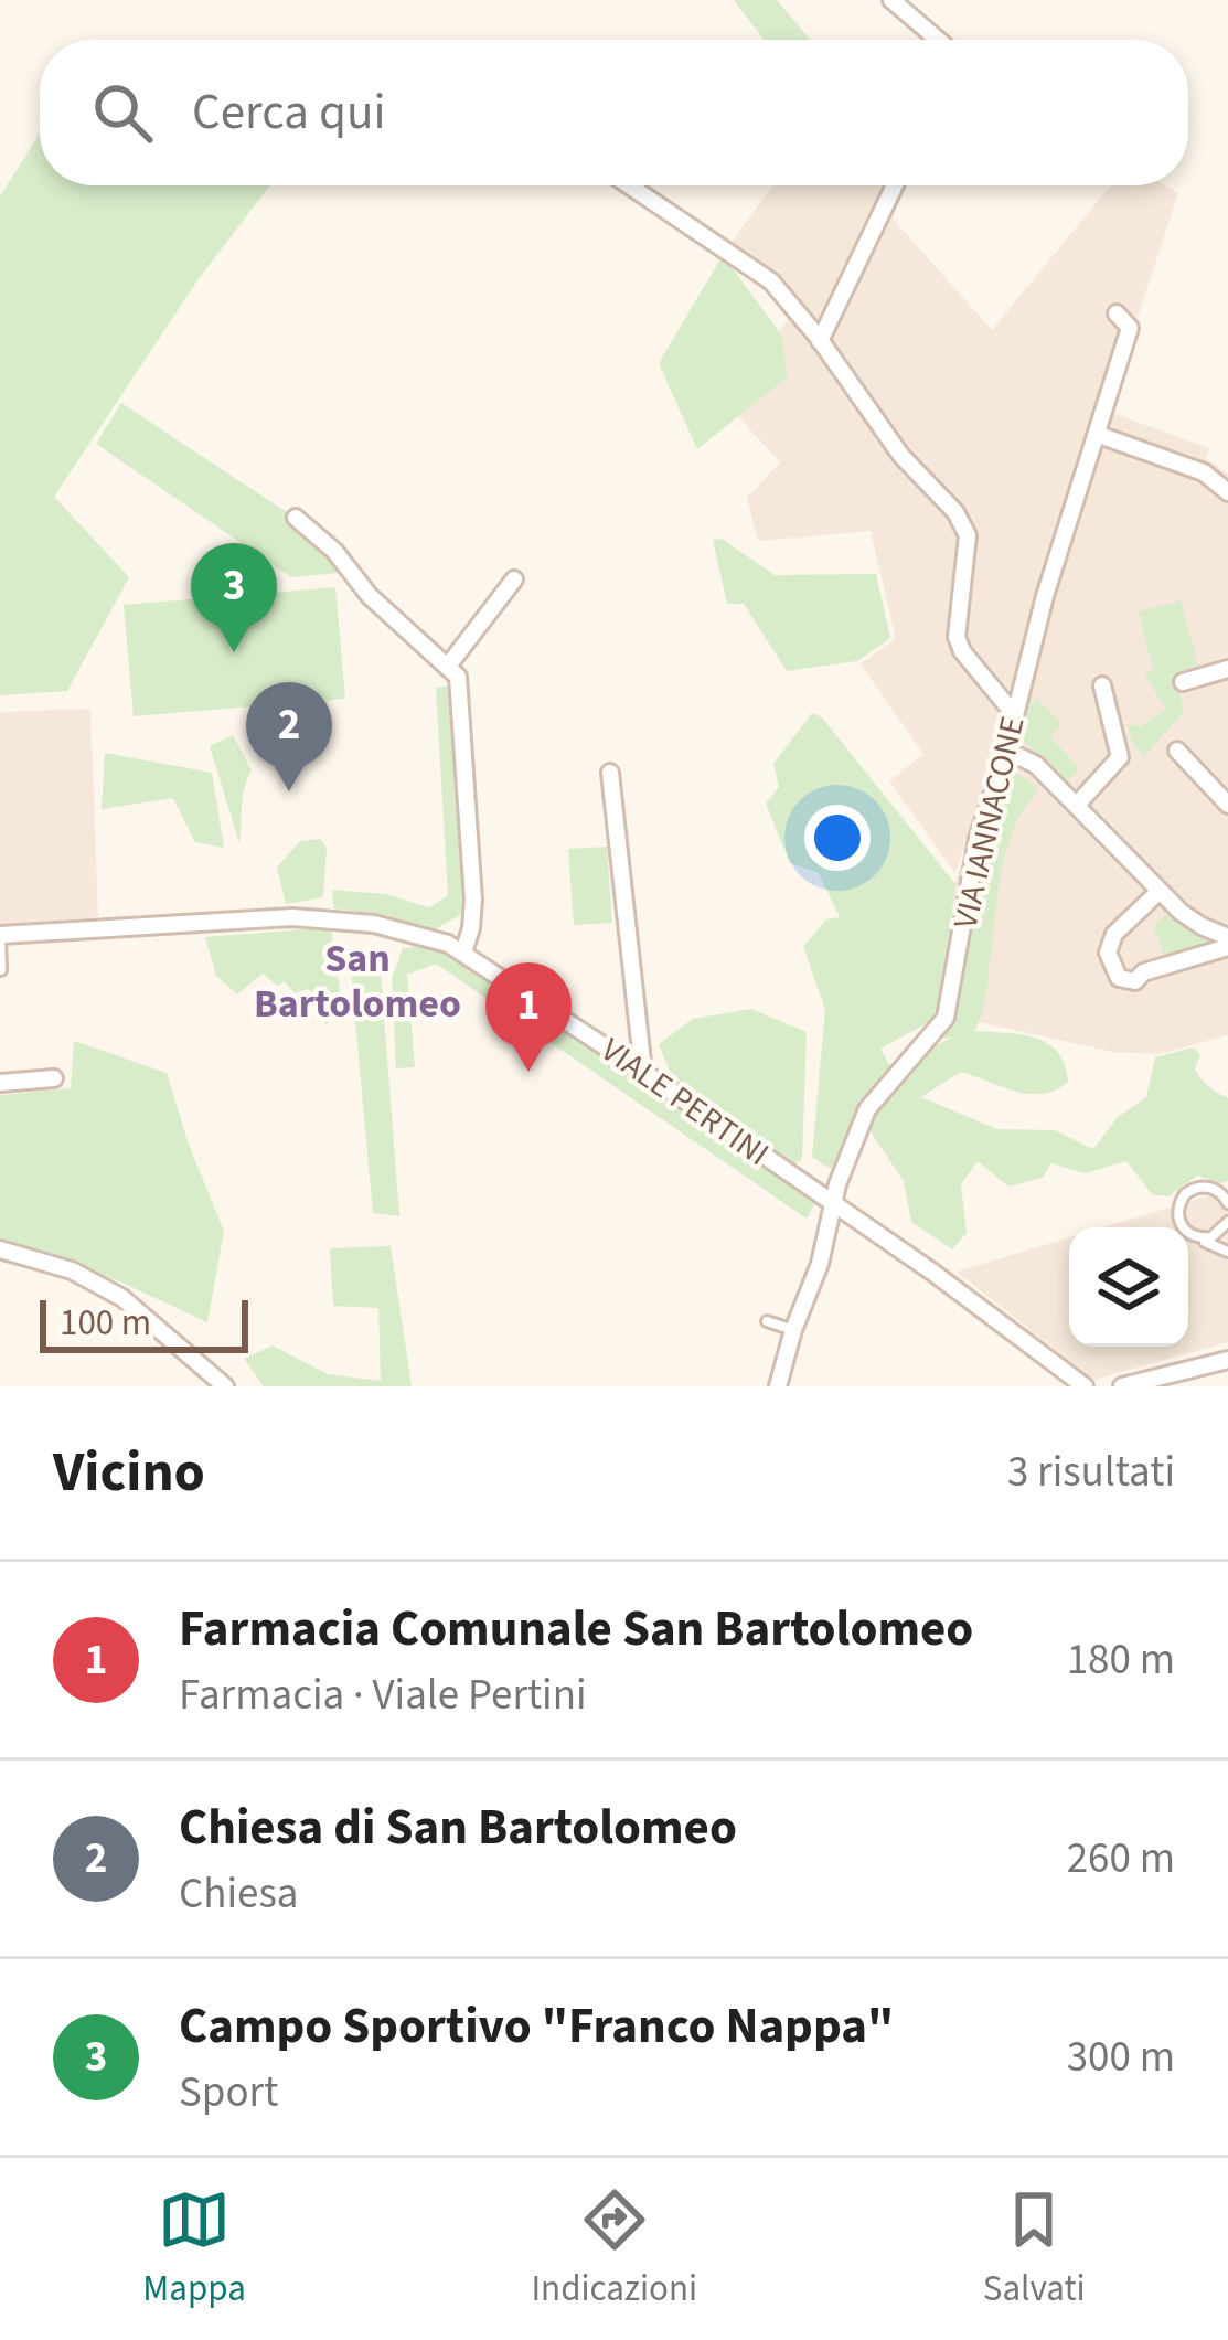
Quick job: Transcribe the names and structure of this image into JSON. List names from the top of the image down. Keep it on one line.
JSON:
{"streets":{"street":["VIA IANNACONE","VIALE PERTINI"]},"crossings":[["VIA IANNACONE","VIALE PERTINI"]],"districts":["San Bartolomeo"],"scale_bar":"100 m","page":{"search":"Cerca qui","pins":["3","2","1"],"scale":"100 m","heading":["Vicino","3 risultati"],"list":[{"mark":"1","name":"Farmacia Comunale San Bartolomeo","note":"Farmacia · Viale Pertini","value":"180 m"},{"mark":"2","name":"Chiesa di San Bartolomeo","note":"Chiesa","value":"260 m"},{"mark":"3","name":"Campo Sportivo \"Franco Nappa\"","note":"Sport","value":"300 m"}],"nav":["Mappa","Indicazioni","Salvati"]}}
